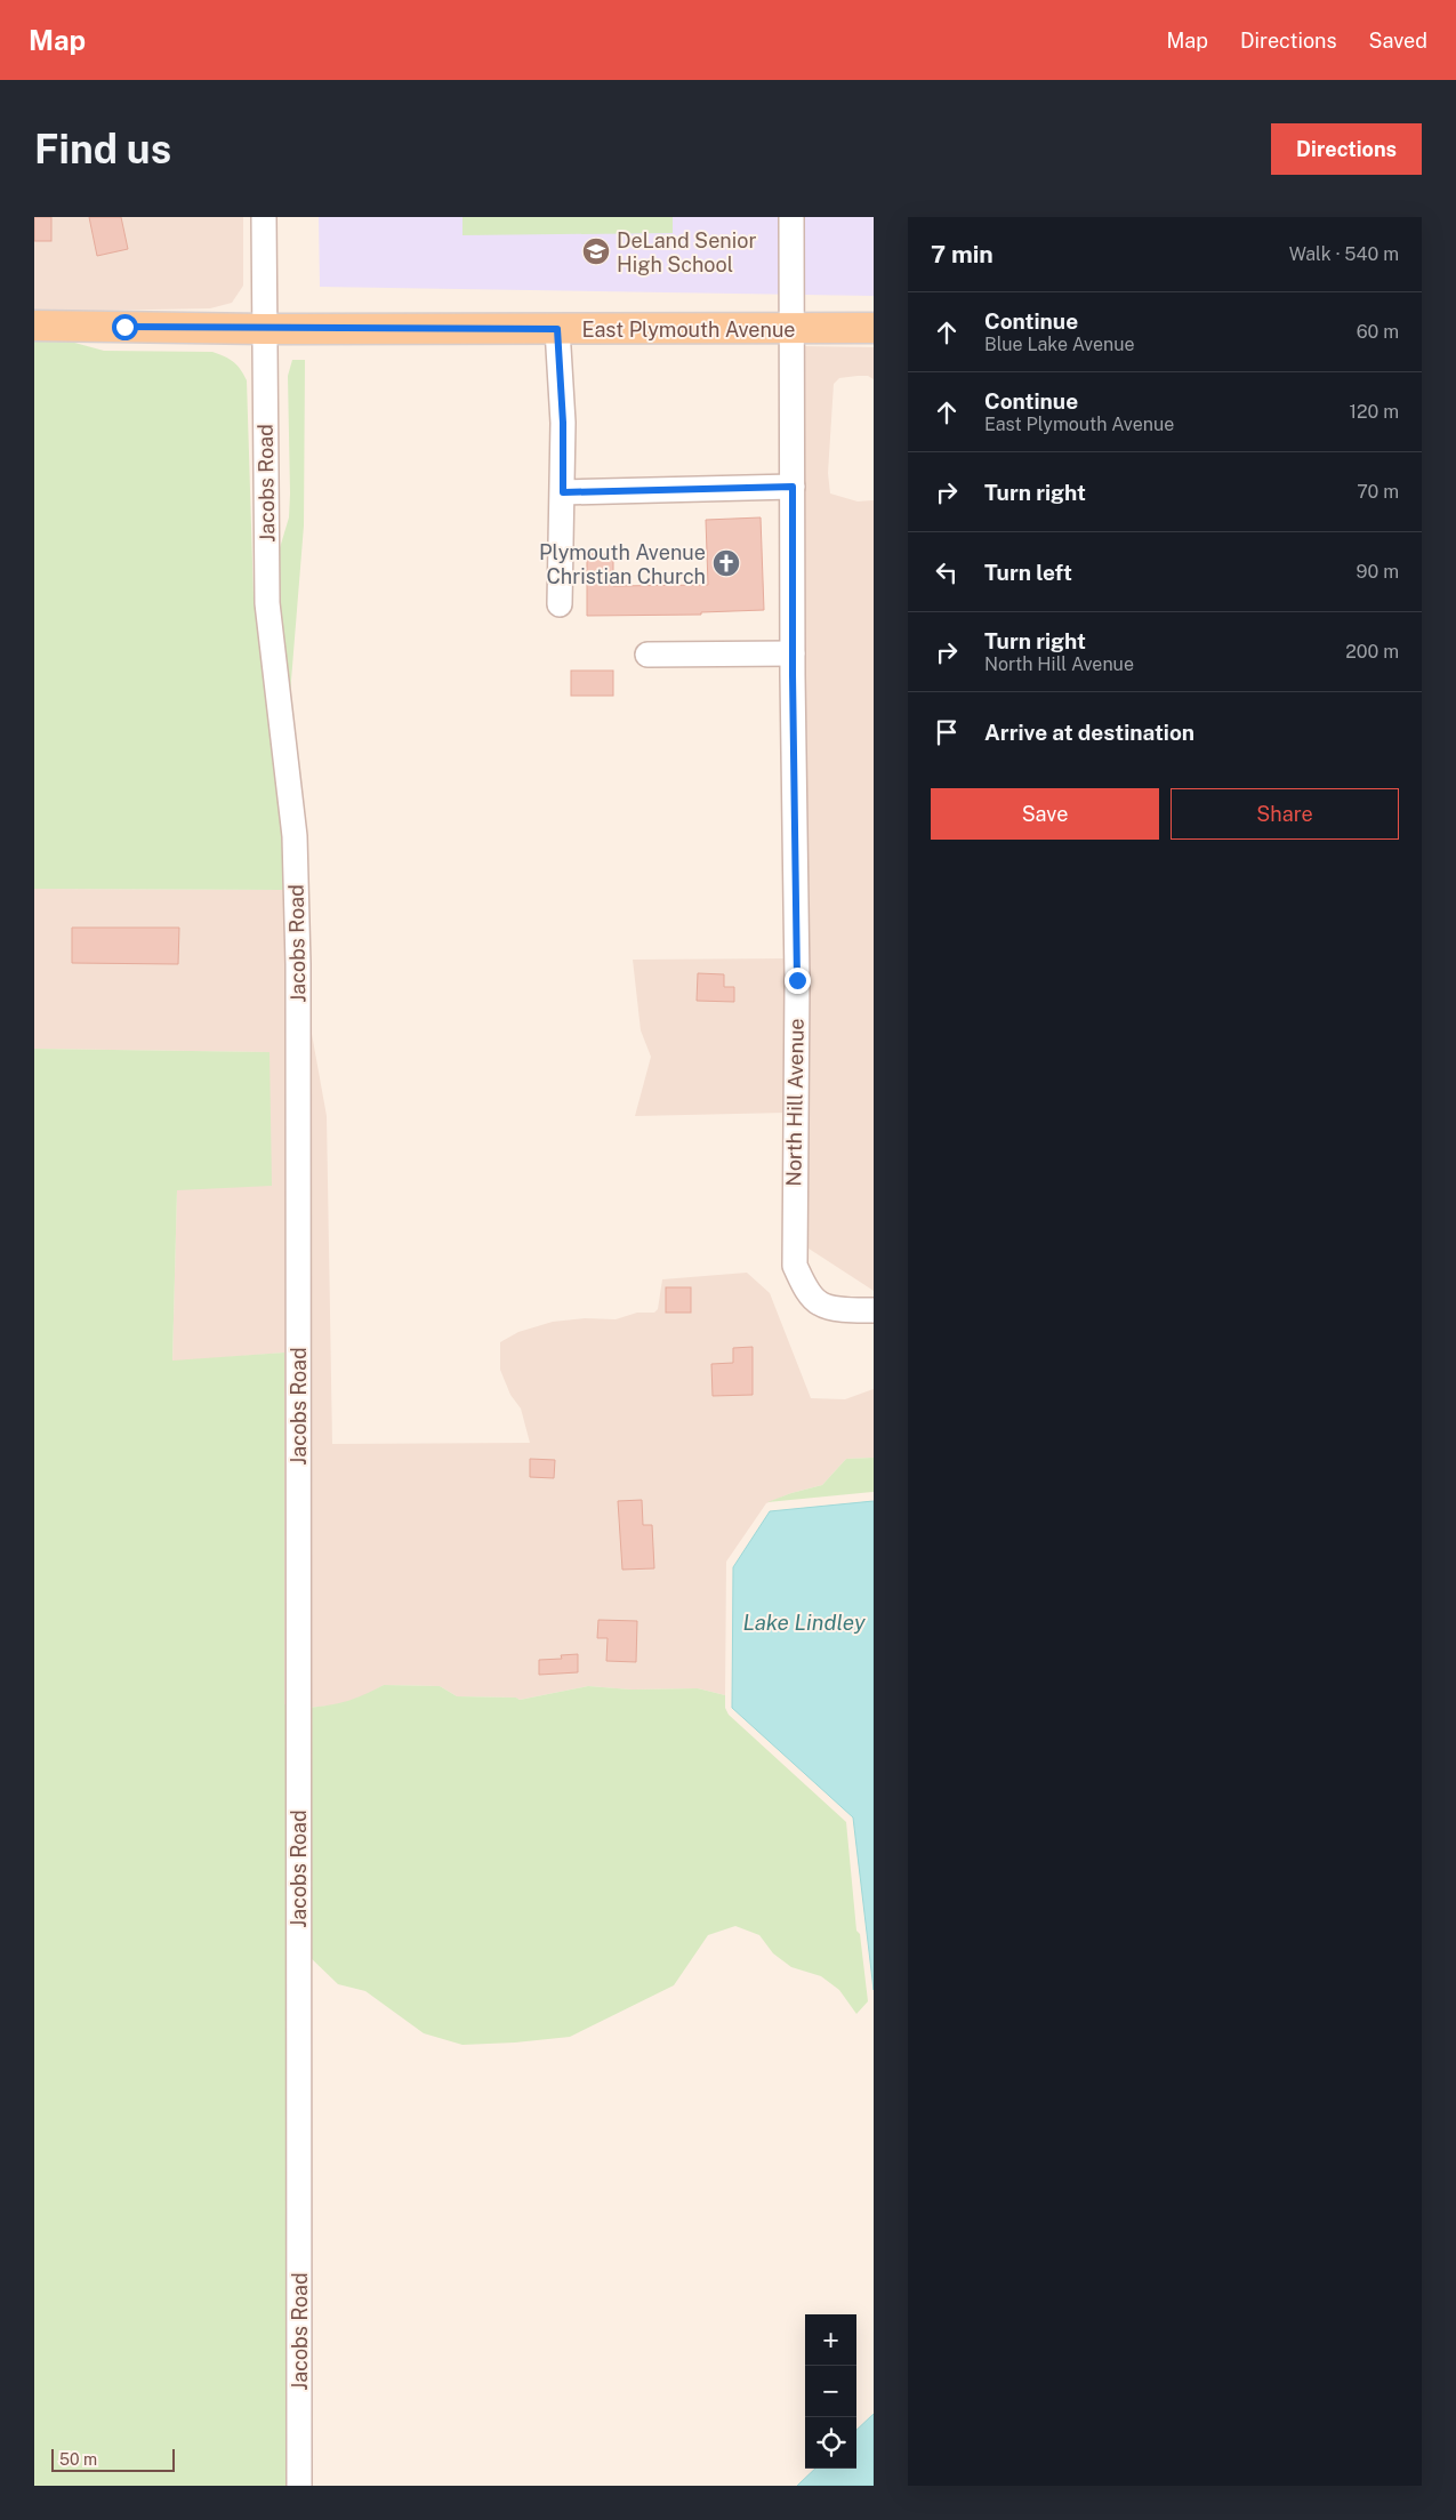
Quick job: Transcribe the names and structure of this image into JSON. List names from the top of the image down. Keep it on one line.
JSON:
{"streets":{"main road":["East Plymouth Avenue"],"street":["Jacobs Road","North Hill Avenue"]},"crossings":[["East Plymouth Avenue","Jacobs Road"],["East Plymouth Avenue","North Hill Avenue"]],"water":["Lake Lindley"],"places":{"school or university":["DeLand Senior High School"],"church":["Plymouth Avenue Christian Church"]},"scale_bar":"50 m","page":{"header":"Map","nav":["Map","Directions","Saved"],"buttons":["Directions",["Save","Share"]],"title":"Find us","heading":["7 min","Walk · 540 m"],"list":[["Continue","Blue Lake Avenue","60 m"],["Continue","East Plymouth Avenue","120 m"],["Turn right","70 m"],["Turn left","90 m"],["Turn right","North Hill Avenue","200 m"],"Arrive at destination"],"map_buttons":["+","−"],"scale":"50 m"}}
